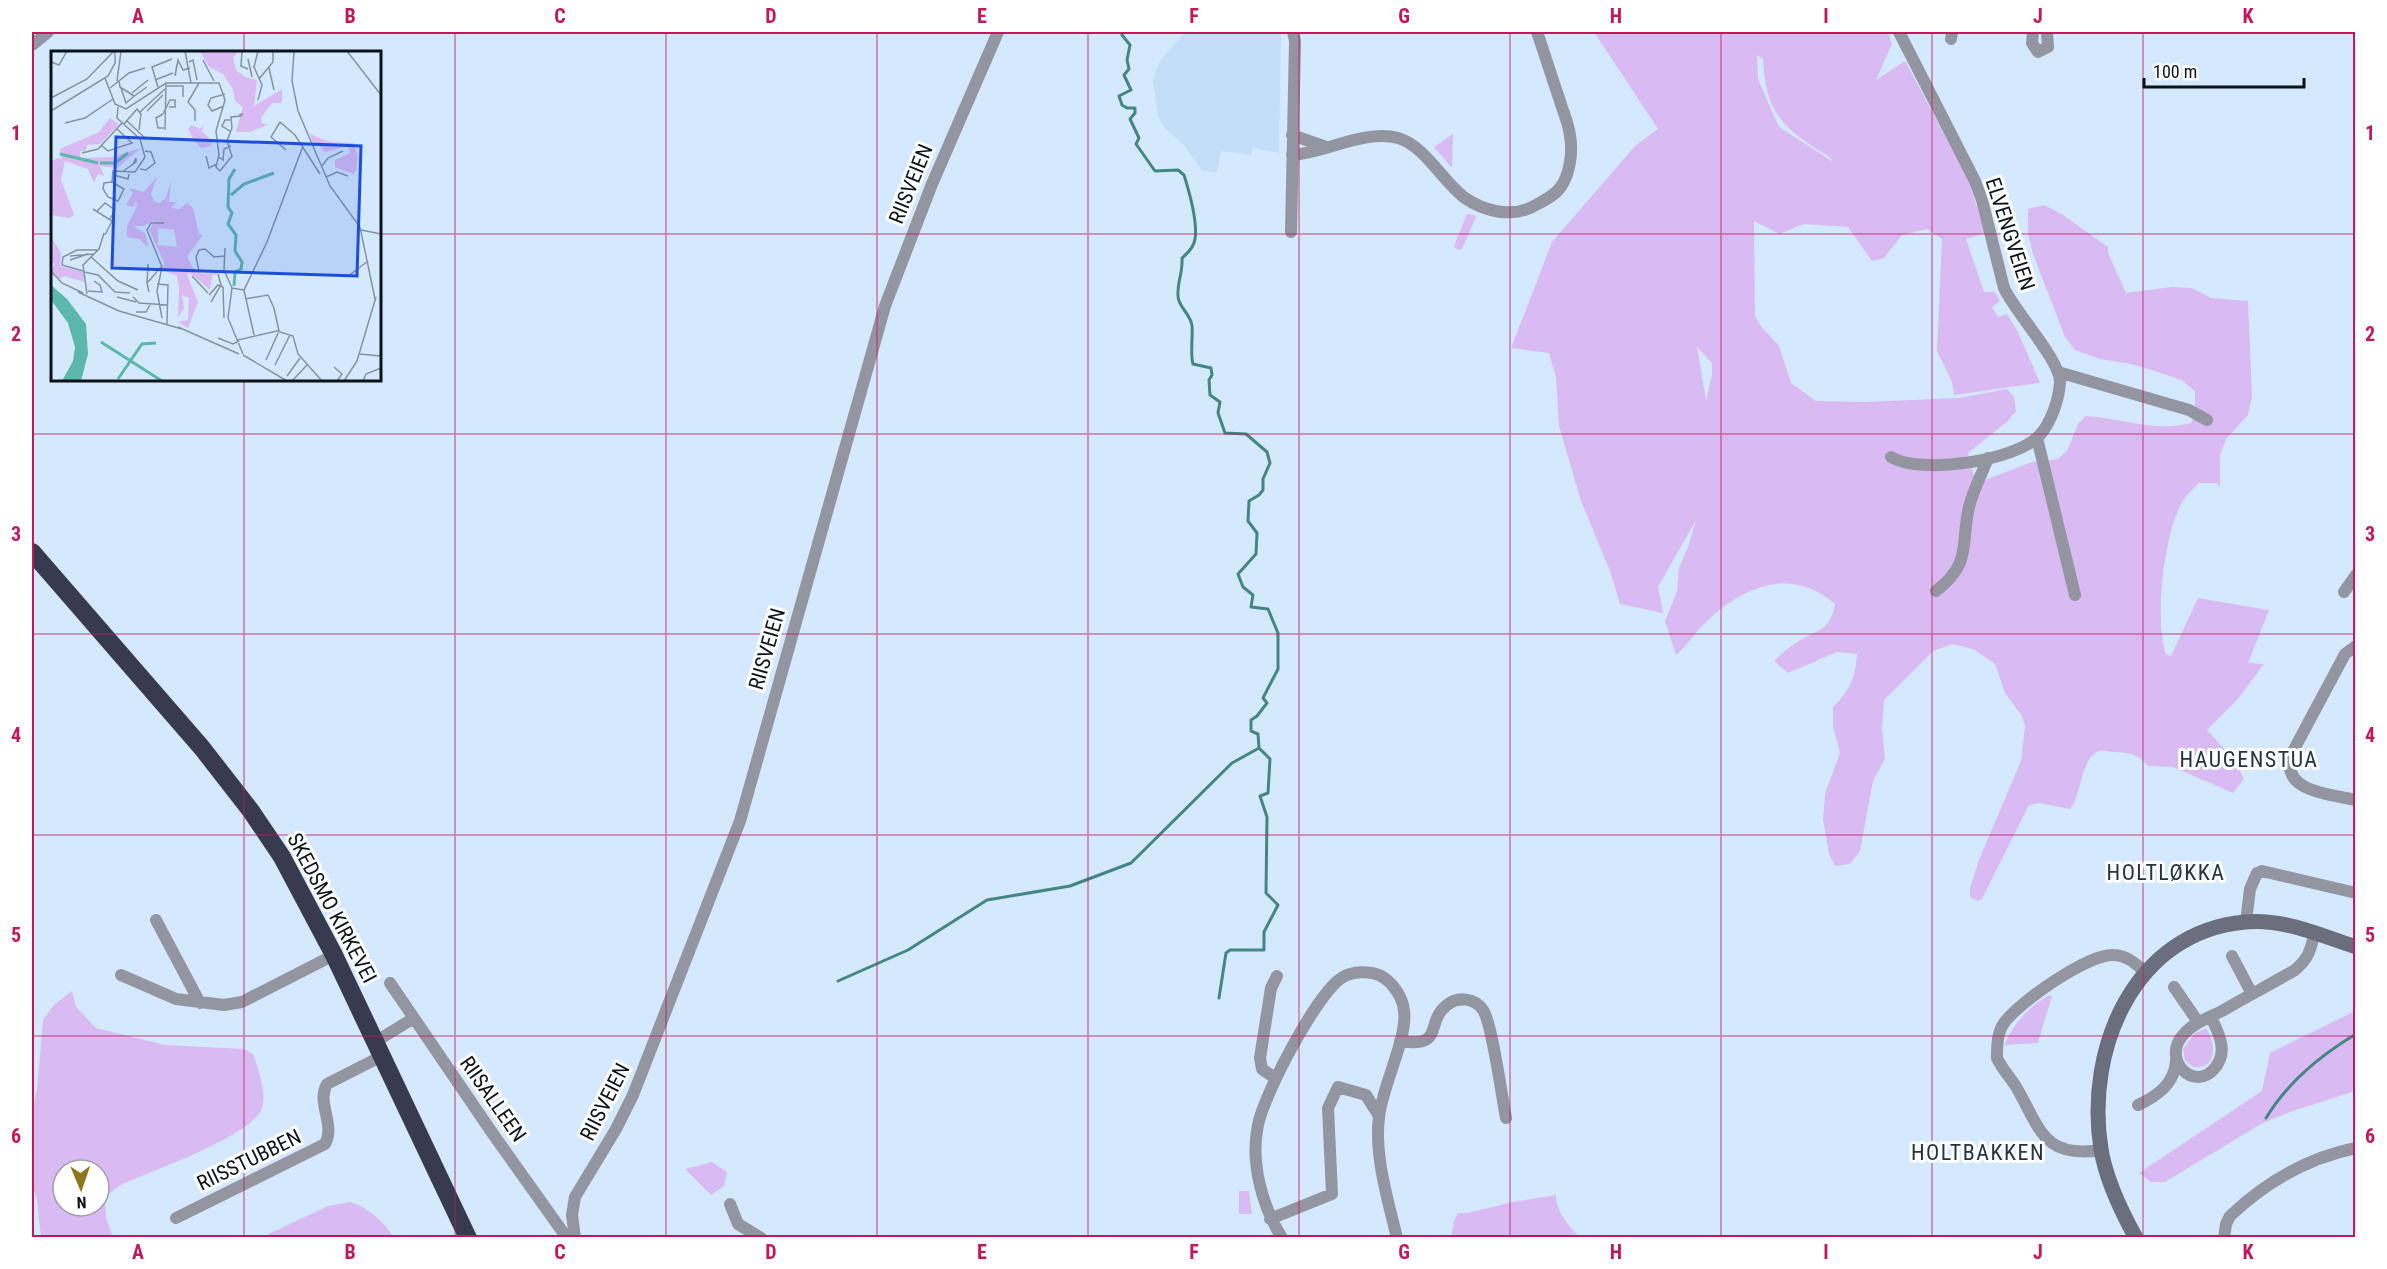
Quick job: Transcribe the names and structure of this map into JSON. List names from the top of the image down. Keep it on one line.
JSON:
{"streets":{"highway":["SKEDSMO KIRKEVEI"],"street":["RIISVEIEN","ELVENGVEIEN","RIISALLEEN","RIISSTUBBEN"]},"crossings":[["SKEDSMO KIRKEVEI","RIISSTUBBEN"]],"districts":["HAUGENSTUA","HOLTLØKKA","HOLTBAKKEN"],"scale_bar":"100 m","north":"bottom","grid":{"columns":["A","B","C","D","E","F","G","H","I","J","K"],"rows":["1","2","3","4","5","6"]}}
